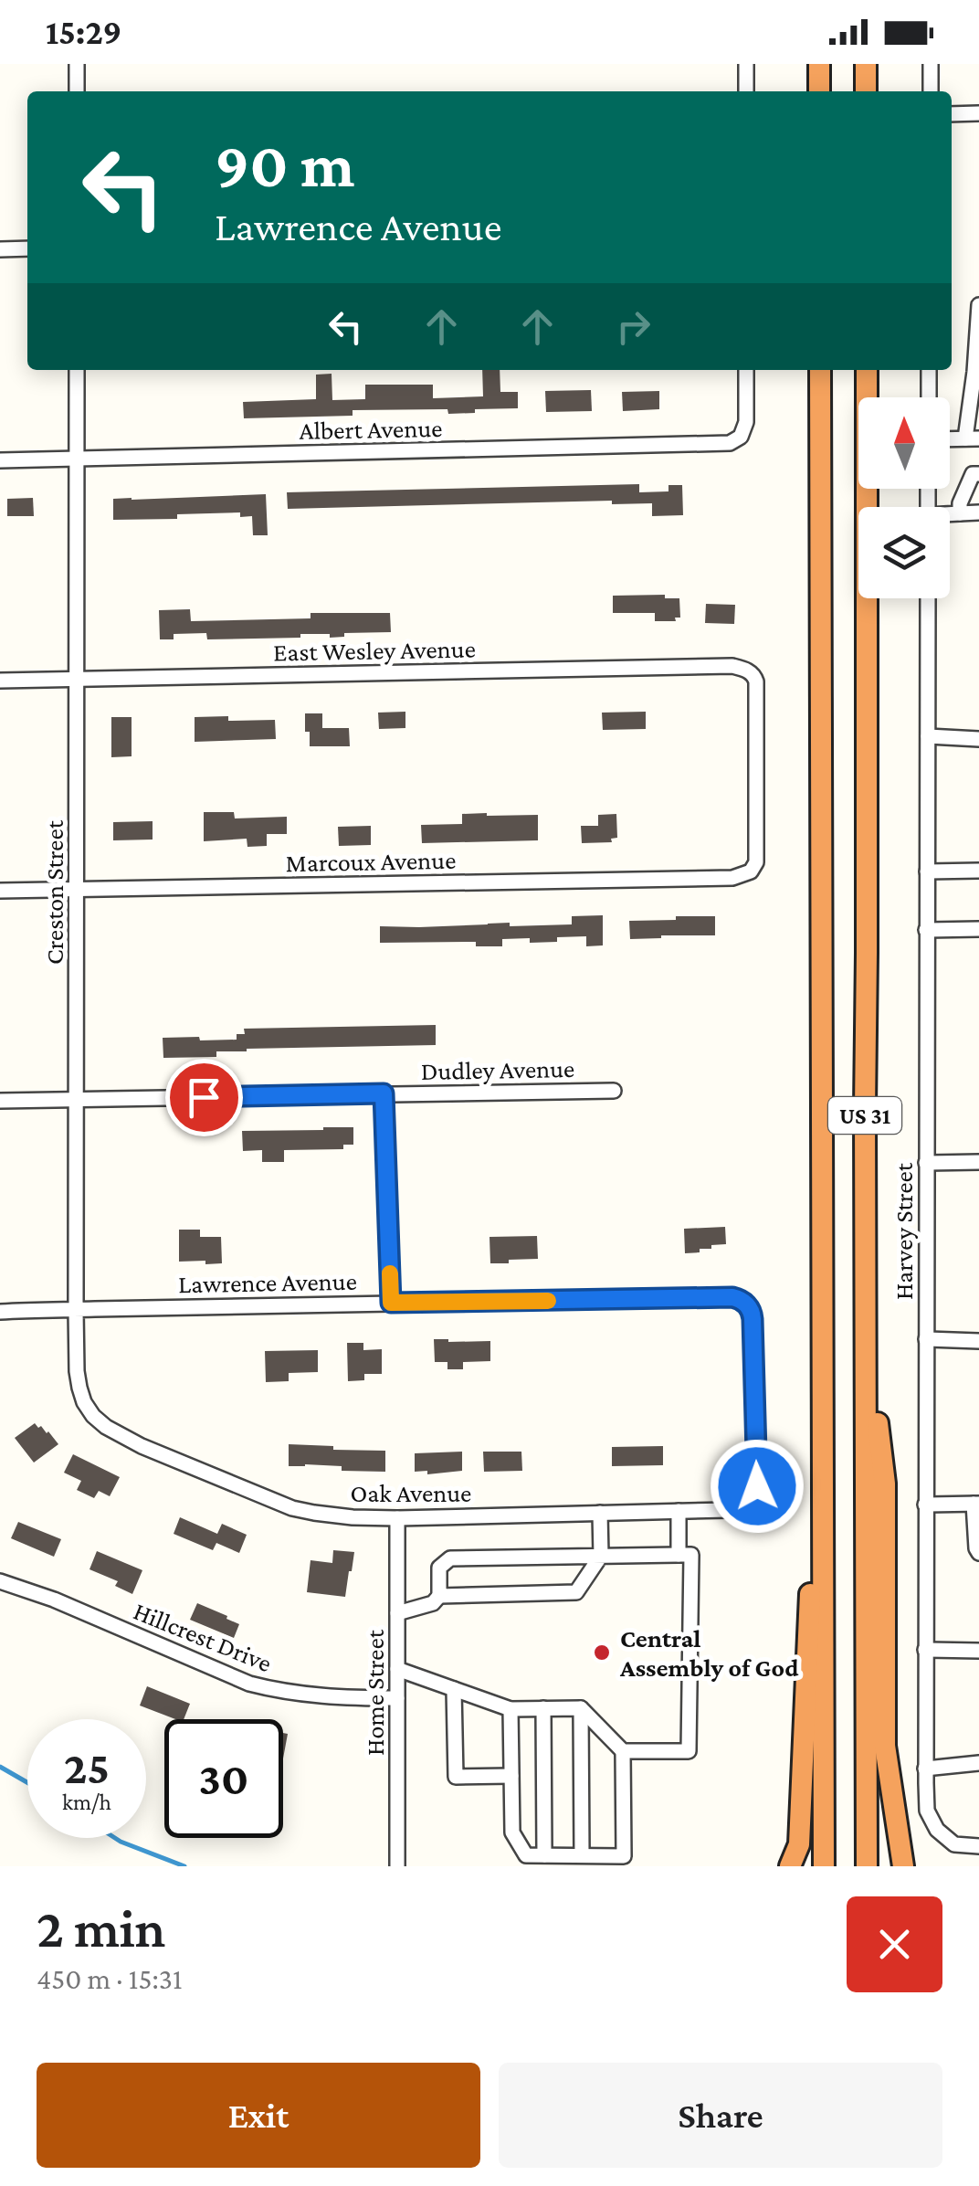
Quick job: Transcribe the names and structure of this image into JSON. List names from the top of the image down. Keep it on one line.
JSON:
{"streets":{"highway":["US 31"],"street":["Albert Avenue","East Wesley Avenue","Marcoux Avenue","Creston Street","Dudley Avenue","Harvey Street","Lawrence Avenue","Oak Avenue","Hillcrest Drive","Home Street"]},"crossings":[["Albert Avenue","Creston Street"],["East Wesley Avenue","Marcoux Avenue"],["East Wesley Avenue","Creston Street"],["Marcoux Avenue","Creston Street"],["Creston Street","Dudley Avenue"],["Creston Street","Lawrence Avenue"],["Creston Street","Oak Avenue"],["Lawrence Avenue","Oak Avenue"],["Oak Avenue","Home Street"],["Hillcrest Drive","Home Street"]],"places":["Central Assembly of God"],"north":"top","page":{"status":"15:29","turn":["90 m","Lawrence Avenue"],"speed":"25 km/h","limit":"30","heading":["2 min","450 m · 15:31"],"buttons":["Exit","Share"]}}
